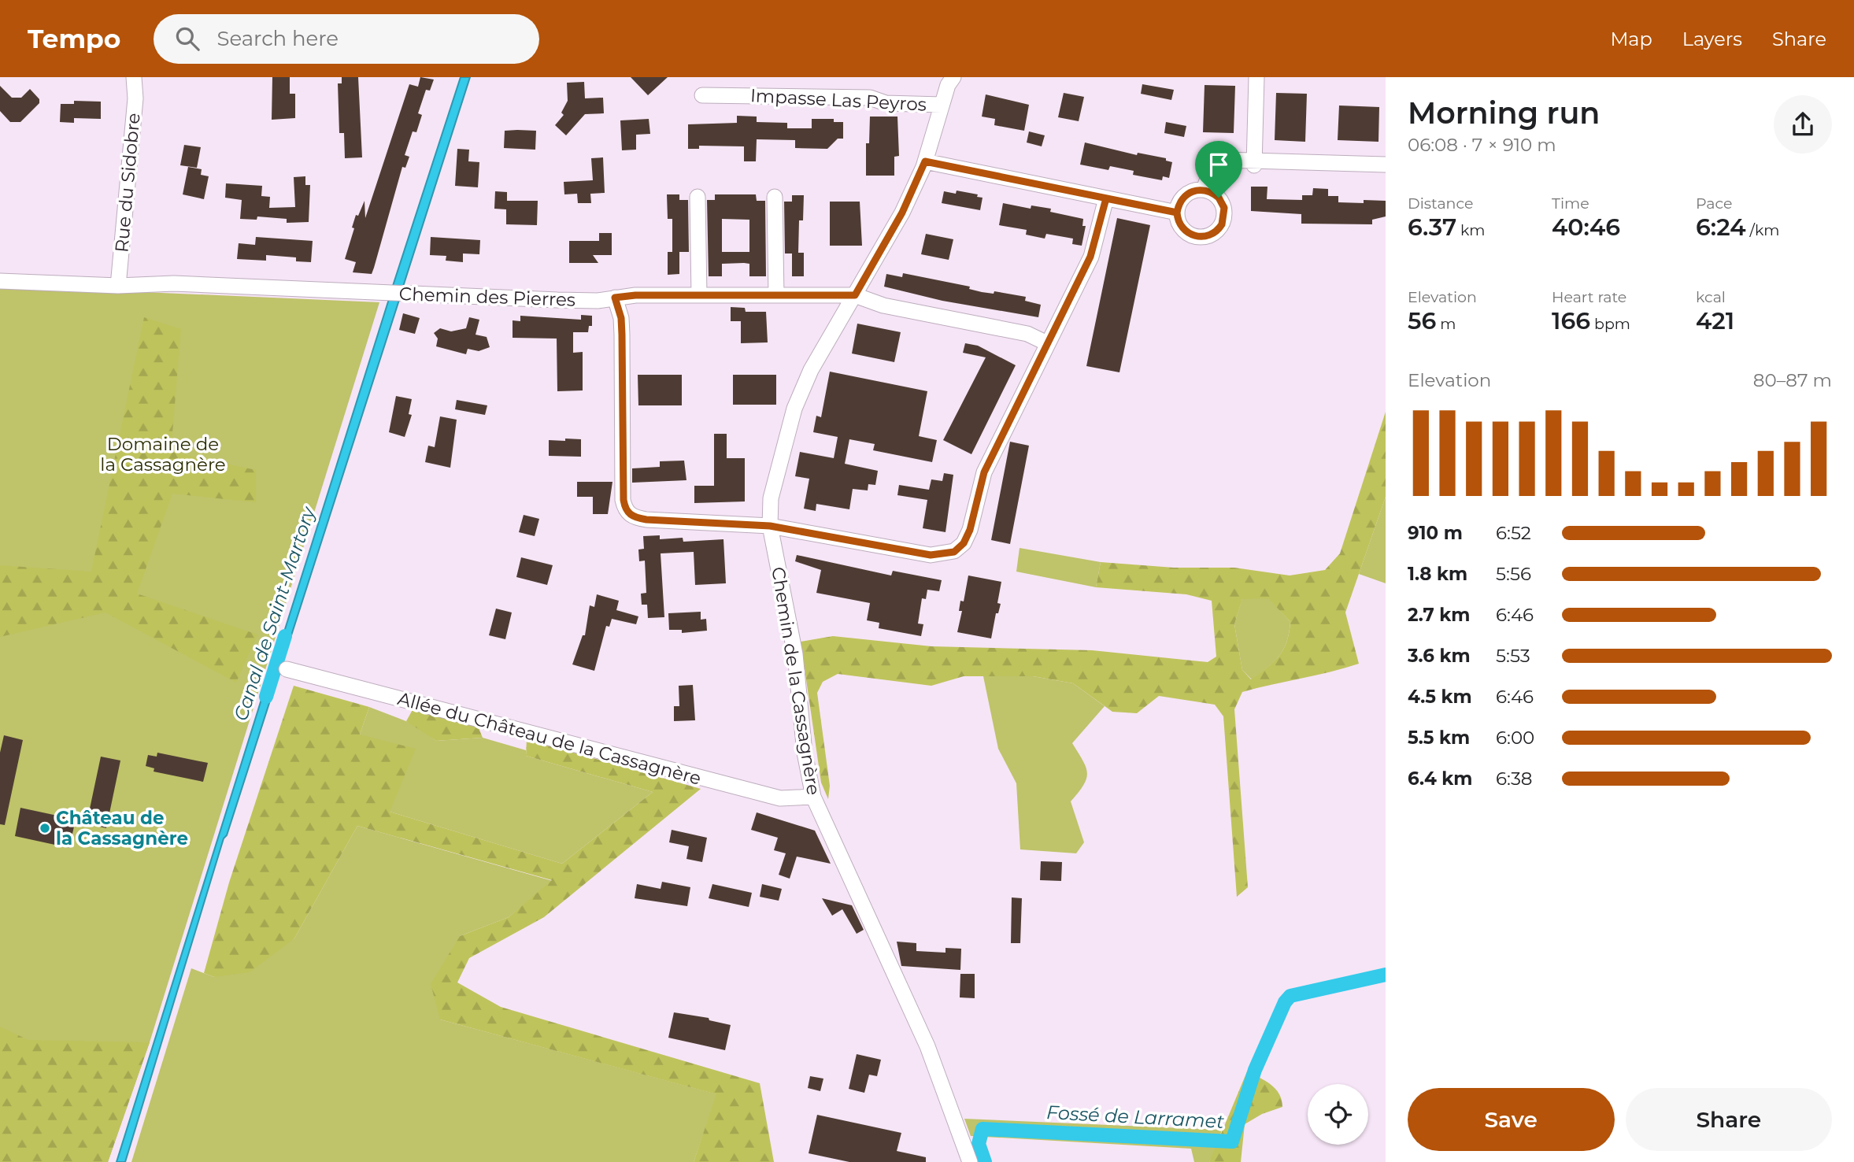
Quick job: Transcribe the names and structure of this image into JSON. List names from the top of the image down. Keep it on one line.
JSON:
{"streets":{"street":["Impasse Las Peyros","Rue du Sidobre","Chemin des Pierres","Chemin de la Cassagnère","Allée du Château de la Cassagnère"]},"crossings":[["Impasse Las Peyros","Chemin de la Cassagnère"],["Rue du Sidobre","Chemin des Pierres"],["Chemin des Pierres","Chemin de la Cassagnère"],["Chemin de la Cassagnère","Allée du Château de la Cassagnère"]],"water":["Canal de Saint-Martory","Fossé de Larramet"],"parks":["Domaine de la Cassagnère"],"places":["Château de la Cassagnère"],"page":{"header":"Tempo","search":"Search here","nav":["Map","Layers","Share"],"heading":["Morning run","06:08 · 7 × 910 m"],"stats":[["Distance","6.37 km"],["Time","40:46"],["Pace","6:24 /km"],["Elevation","56 m"],["Heart rate","166 bpm"],["kcal","421"]],"chart":["Elevation","80–87 m"],"list":[{"name":"910 m","note":"6:52"},{"name":"1.8 km","note":"5:56"},{"name":"2.7 km","note":"6:46"},{"name":"3.6 km","note":"5:53"},{"name":"4.5 km","note":"6:46"},{"name":"5.5 km","note":"6:00"},{"name":"6.4 km","note":"6:38"}],"buttons":["Save","Share"]}}
